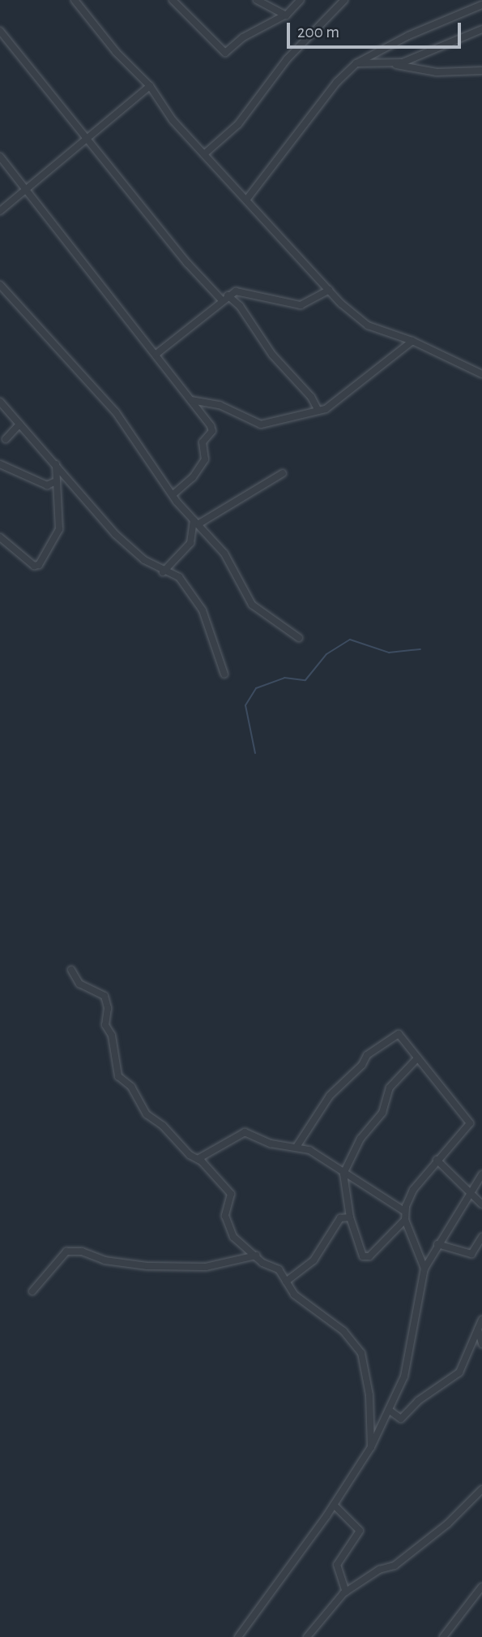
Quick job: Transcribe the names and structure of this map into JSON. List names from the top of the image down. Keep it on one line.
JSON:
{"scale_bar":"200 m"}
